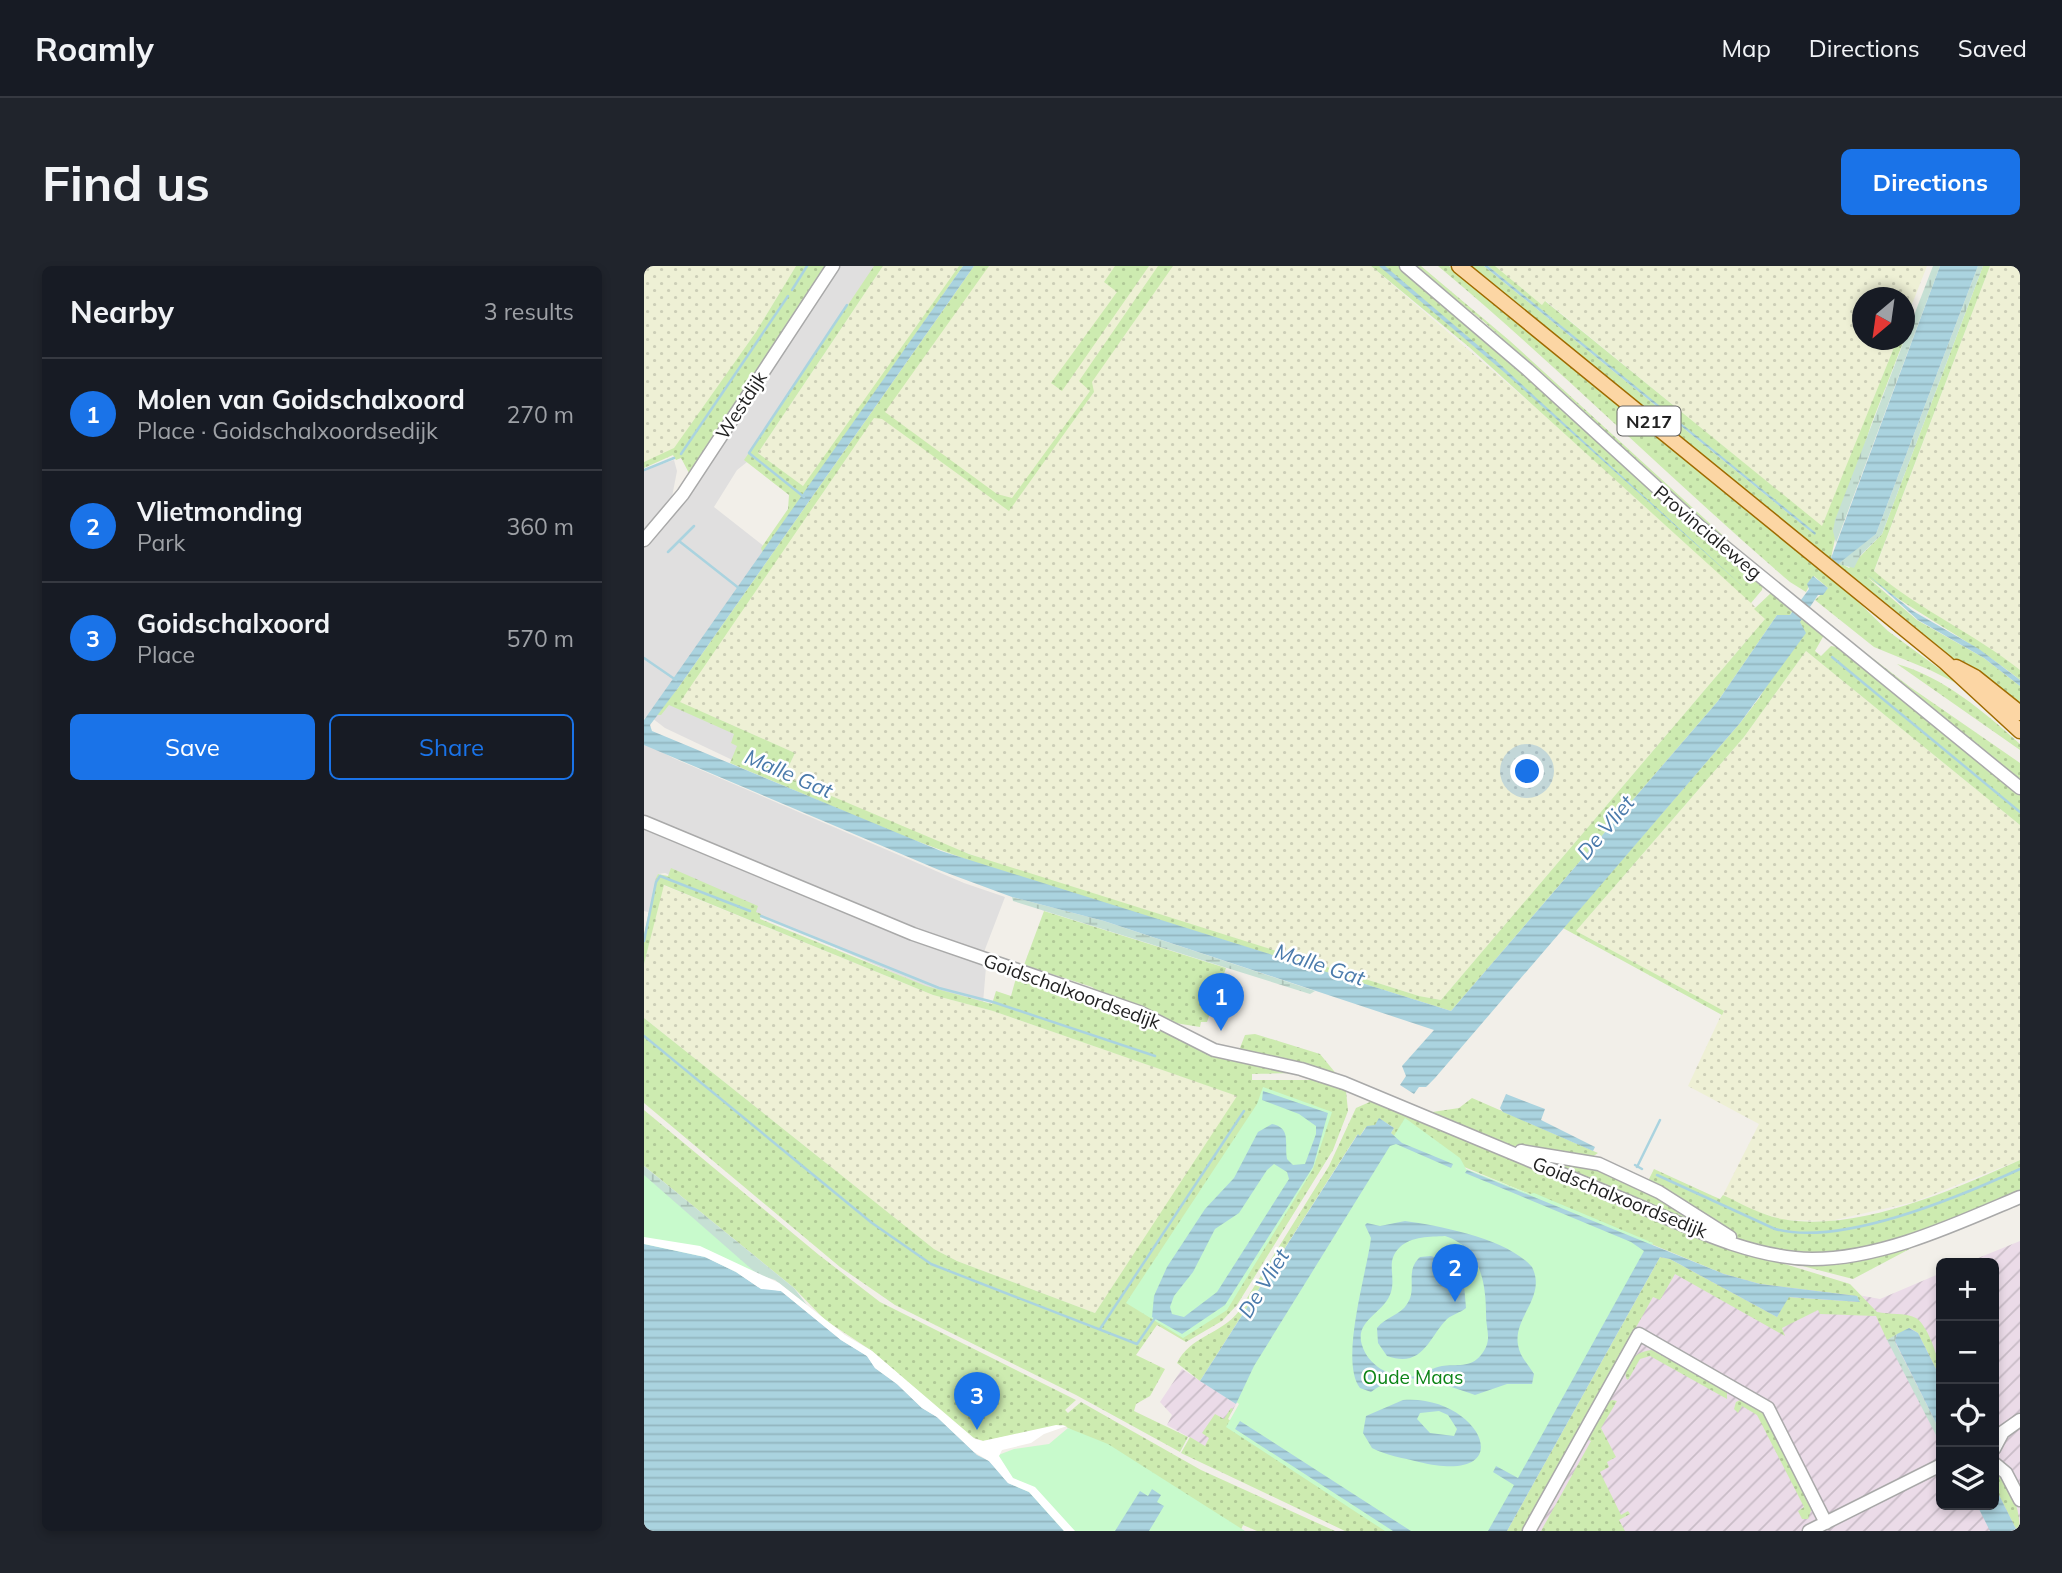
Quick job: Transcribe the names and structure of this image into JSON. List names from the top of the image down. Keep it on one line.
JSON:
{"streets":{"main road":["N217"],"street":["Westdijk","Provincialeweg","Goidschalxoordsedijk"]},"water":["Malle Gat","De Vliet"],"parks":["Oude Maas"],"north":"bottom left","page":{"header":"Roamly","nav":["Map","Directions","Saved"],"buttons":["Directions",["Save","Share"]],"title":"Find us","heading":["Nearby","3 results"],"list":[{"mark":"1","name":"Molen van Goidschalxoord","note":"Place · Goidschalxoordsedijk","value":"270 m"},{"mark":"2","name":"Vlietmonding","note":"Park","value":"360 m"},{"mark":"3","name":"Goidschalxoord","note":"Place","value":"570 m"}],"pins":["1","2","3"],"map_buttons":["+","−"]}}
